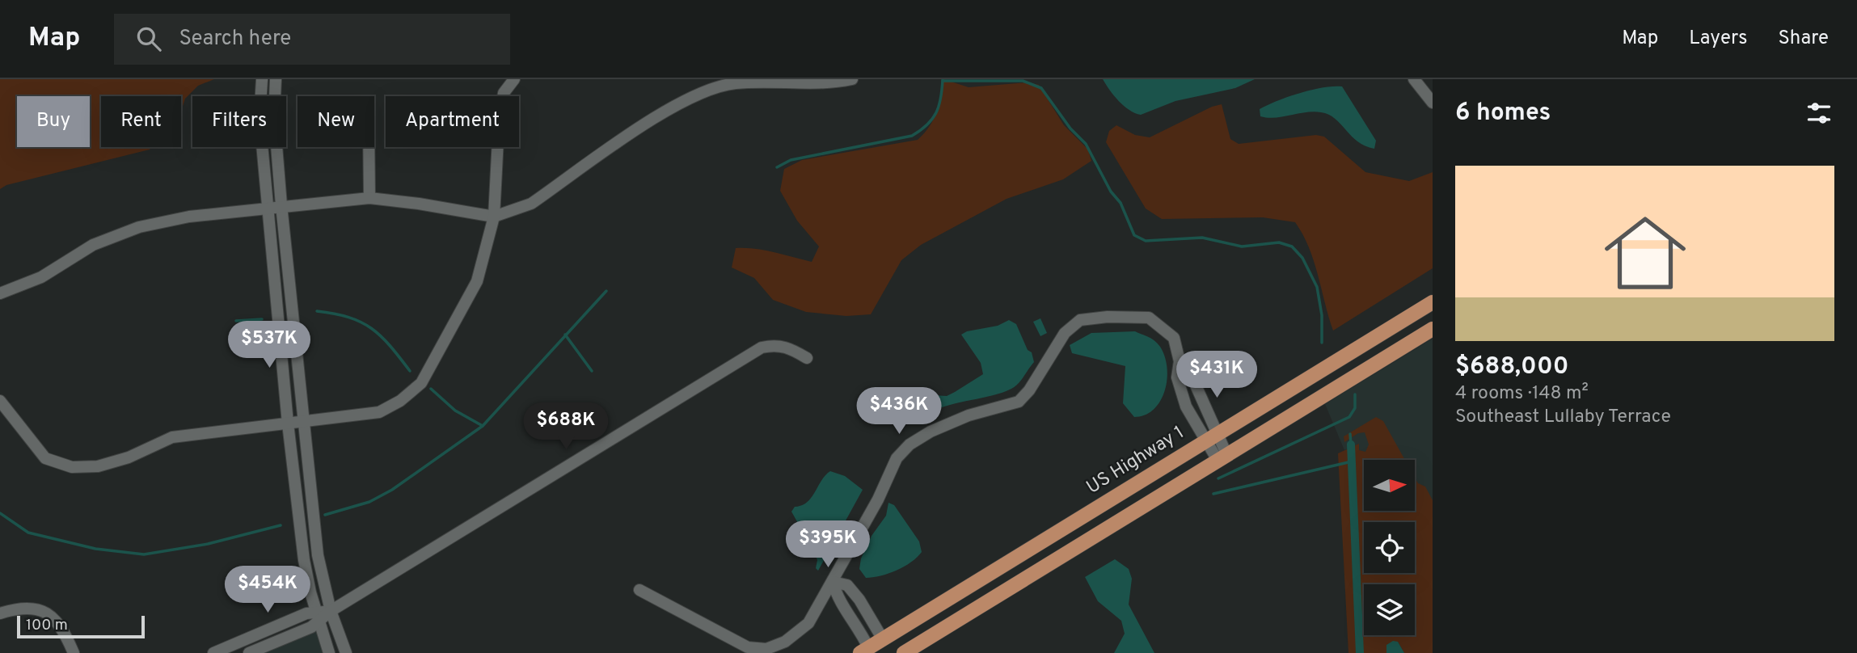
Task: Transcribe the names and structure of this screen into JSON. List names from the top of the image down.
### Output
{
  "streets": {
    "main road": ["US Highway 1"]
  },
  "scale_bar": "100 m",
  "north": "right",
  "page": {
    "header": "Map",
    "search": "Search here",
    "nav": ["Map", "Layers", "Share"],
    "heading": "6 homes",
    "chip": [
      "Buy",
      "Rent",
      "Filters",
      "New",
      "Apartment"
    ],
    "list": [
      {
        "name": "$688,000",
        "note": "4 rooms · 148 m² · Southeast Lullaby Terrace"
      }
    ],
    "price": [
      "$537K",
      "$431K",
      "$436K",
      "$688K",
      "$395K",
      "$454K"
    ],
    "scale": "100 m"
  }
}
